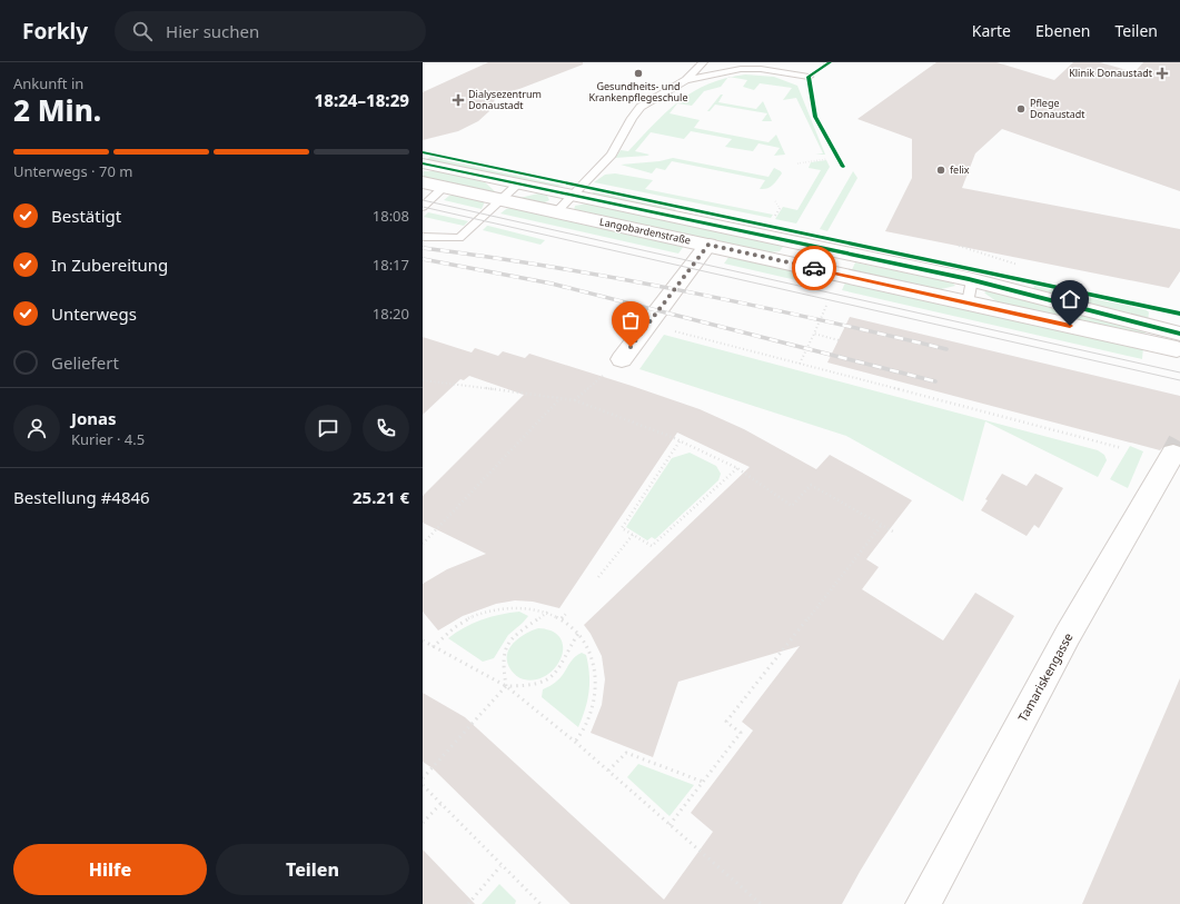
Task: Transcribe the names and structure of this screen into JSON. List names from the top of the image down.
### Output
{
  "streets": {
    "street": ["Langobardenstraße", "Tamariskengasse"]
  },
  "places": {
    "other": ["Gesundheits- und Krankenpflegeschule", "Pflege Donaustadt", "felix"],
    "health": ["Klinik Donaustadt", "Dialysezentrum Donaustadt"]
  },
  "page": {
    "header": "Forkly",
    "search": "Hier suchen",
    "nav": ["Karte", "Ebenen", "Teilen"],
    "heading": ["2 Min.", "Ankunft in", "18:24–18:29"],
    "panel": [
      "Jonas",
      "Kurier · 4.5",
      "Bestellung #4846",
      "25.21 €"
    ],
    "bar": "Unterwegs · 70 m",
    "list": [
      ["Bestätigt", "18:08"],
      ["In Zubereitung", "18:17"],
      ["Unterwegs", "18:20"],
      "Geliefert"
    ],
    "buttons": ["Hilfe", "Teilen"]
  }
}
